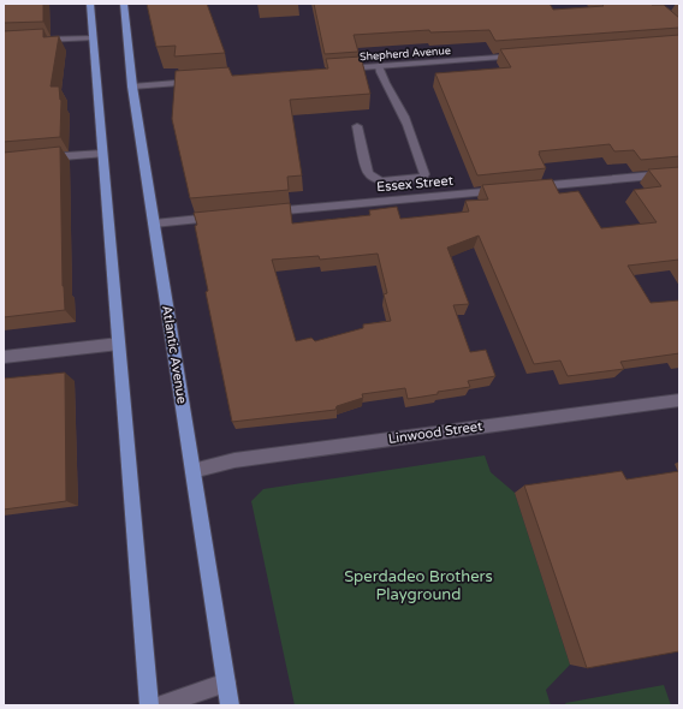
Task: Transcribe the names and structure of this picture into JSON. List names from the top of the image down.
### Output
{
  "streets": {
    "main road": ["Atlantic Avenue"],
    "street": ["Shepherd Avenue", "Essex Street", "Linwood Street"]
  },
  "crossings": [
    ["Atlantic Avenue", "Linwood Street"]
  ],
  "parks": ["Sperdadeo Brothers Playground"]
}
